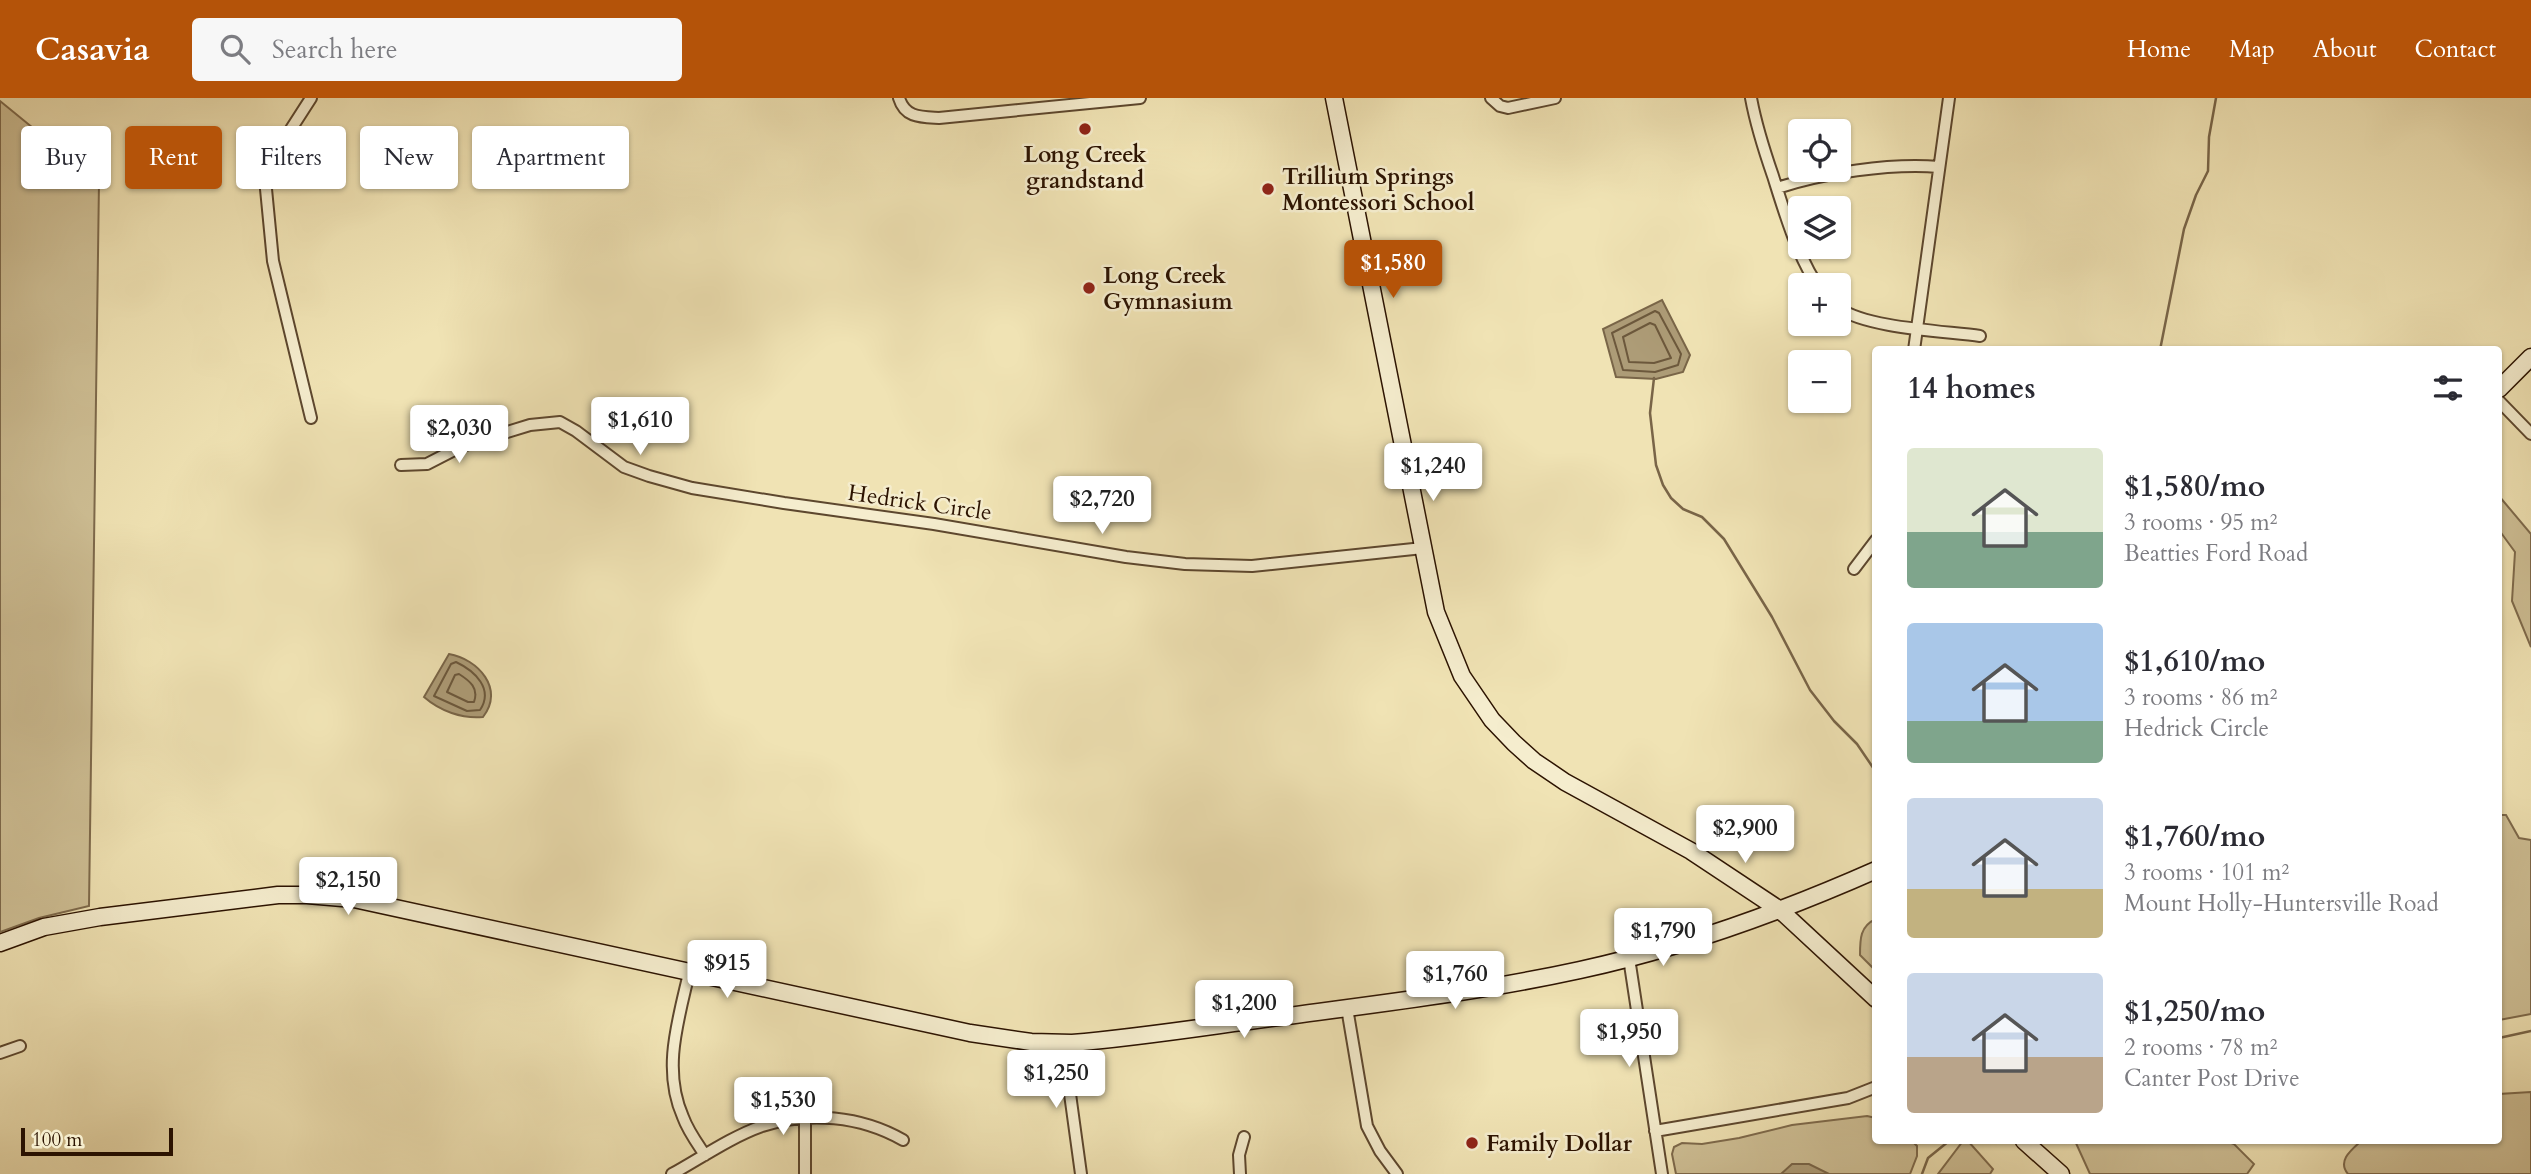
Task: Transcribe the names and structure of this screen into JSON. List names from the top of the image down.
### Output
{
  "streets": {
    "street": ["Hedrick Circle"]
  },
  "places": [
    "Long Creek grandstand",
    "Trillium Springs Montessori School",
    "Long Creek Gymnasium",
    "Family Dollar"
  ],
  "scale_bar": "100 m",
  "page": {
    "header": "Casavia",
    "search": "Search here",
    "nav": [
      "Home",
      "Map",
      "About",
      "Contact"
    ],
    "map_buttons": ["+", "−"],
    "chip": [
      "Buy",
      "Rent",
      "Filters",
      "New",
      "Apartment"
    ],
    "price": [
      "$1,580",
      "$1,610",
      "$2,030",
      "$1,240",
      "$2,720",
      "$2,900",
      "$2,150",
      "$1,790",
      "$915",
      "$1,760",
      "$1,200",
      "$1,950",
      "$1,250",
      "$1,530"
    ],
    "heading": "14 homes",
    "list": [
      {
        "name": "$1,580/mo",
        "note": "3 rooms · 95 m² · Beatties Ford Road"
      },
      {
        "name": "$1,610/mo",
        "note": "3 rooms · 86 m² · Hedrick Circle"
      },
      {
        "name": "$1,760/mo",
        "note": "3 rooms · 101 m² · Mount Holly-Huntersville Road"
      },
      {
        "name": "$1,250/mo",
        "note": "2 rooms · 78 m² · Canter Post Drive"
      }
    ],
    "scale": "100 m"
  }
}
